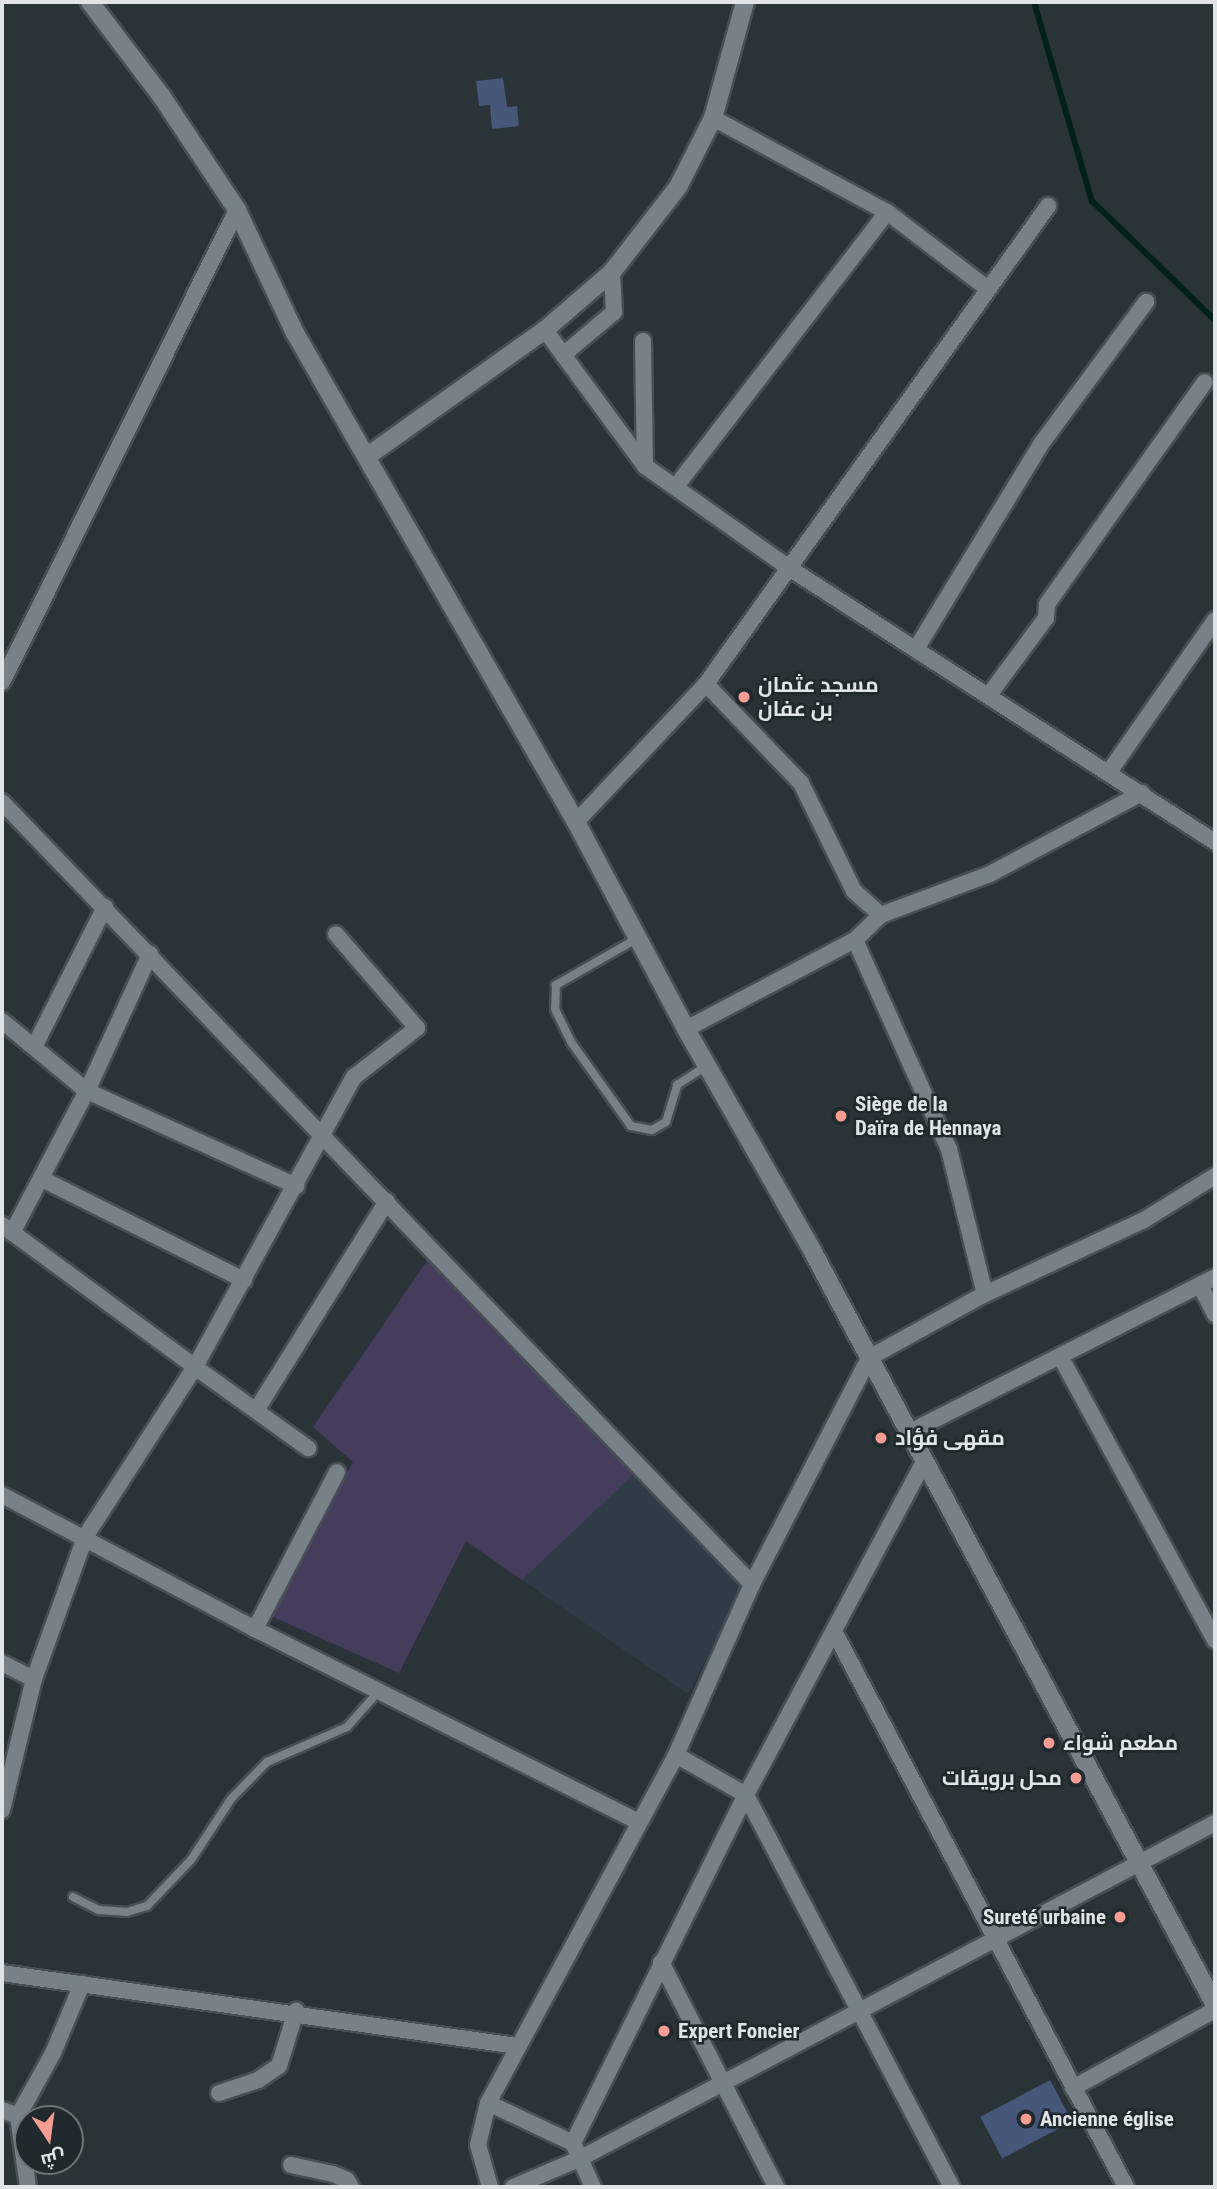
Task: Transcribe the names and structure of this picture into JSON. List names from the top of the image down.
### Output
{
  "places": [
    "مسجد عثمان بن عفان",
    "Siège de la Daïra de Hennaya",
    "مقهى فؤاد",
    "مطعم شواء",
    "محل برويقات",
    "Sureté urbaine",
    "Expert Foncier",
    "Ancienne église"
  ],
  "north": "bottom"
}
